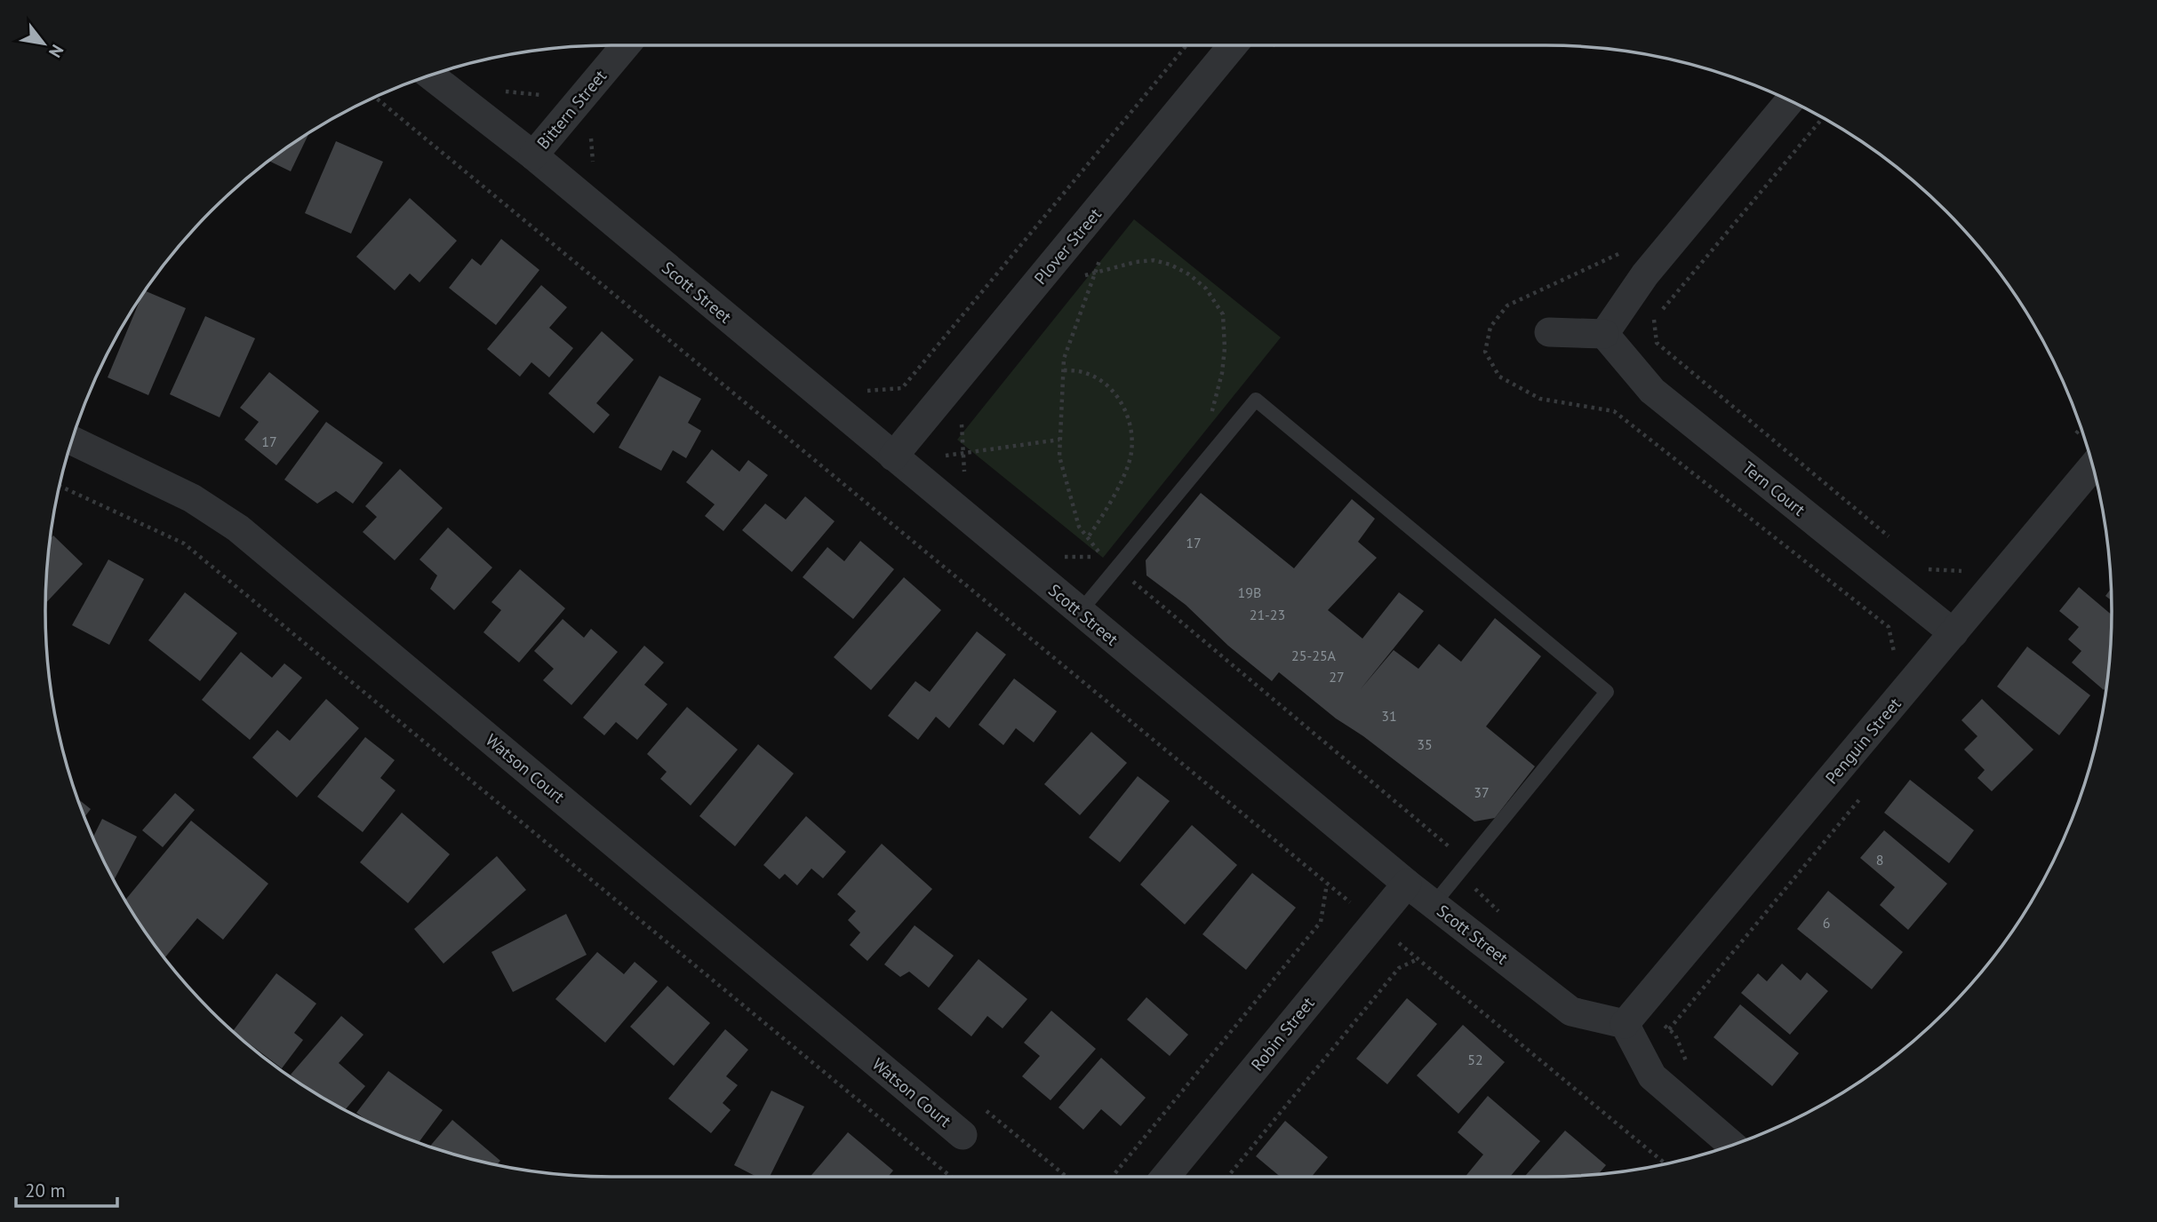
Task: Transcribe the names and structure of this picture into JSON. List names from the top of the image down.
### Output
{
  "streets": {
    "street": [
      "Bittern Street",
      "Plover Street",
      "Scott Street",
      "Tern Court",
      "Penguin Street",
      "Watson Court",
      "Robin Street"
    ]
  },
  "crossings": [
    ["Bittern Street", "Scott Street"],
    ["Plover Street", "Scott Street"],
    ["Scott Street", "Penguin Street"],
    ["Scott Street", "Robin Street"],
    ["Tern Court", "Penguin Street"]
  ],
  "house_numbers": [
    "17",
    "17",
    "19B",
    "21-23",
    "25-25A",
    "27",
    "31",
    "35",
    "37",
    "8",
    "6",
    "52"
  ],
  "scale_bar": "20 m",
  "north": "bottom right"
}
